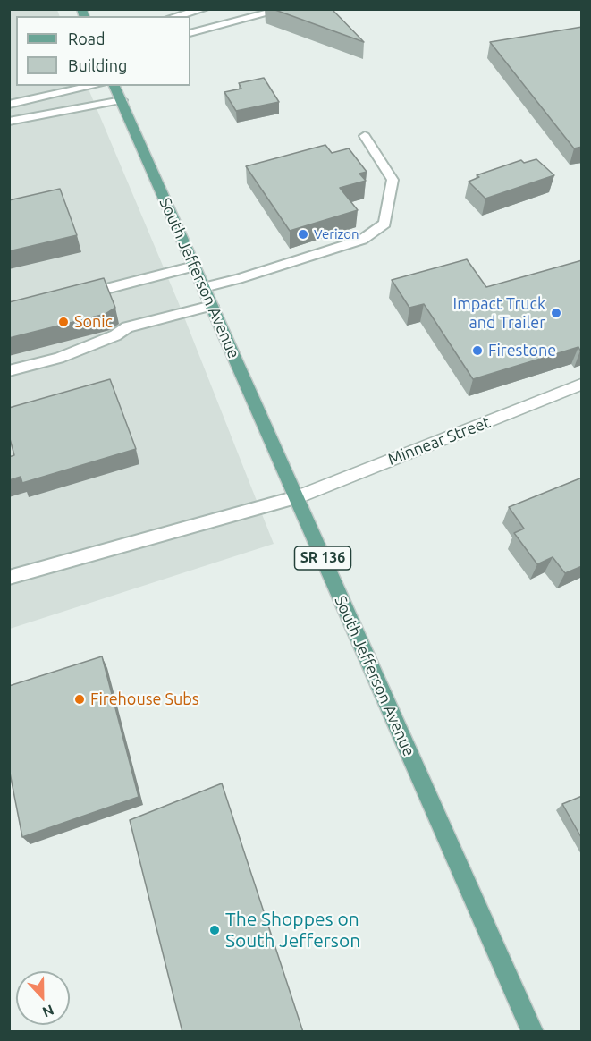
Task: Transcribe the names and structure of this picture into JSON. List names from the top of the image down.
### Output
{
  "streets": {
    "main road": ["South Jefferson Avenue", "SR 136"],
    "street": ["Minnear Street"]
  },
  "crossings": [
    ["South Jefferson Avenue", "Minnear Street"]
  ],
  "places": [
    "Verizon",
    "Impact Truck and Trailer",
    "Sonic",
    "Firestone",
    "Firehouse Subs",
    "The Shoppes on South Jefferson"
  ],
  "legend": ["Road", "Building"],
  "north": "bottom"
}
